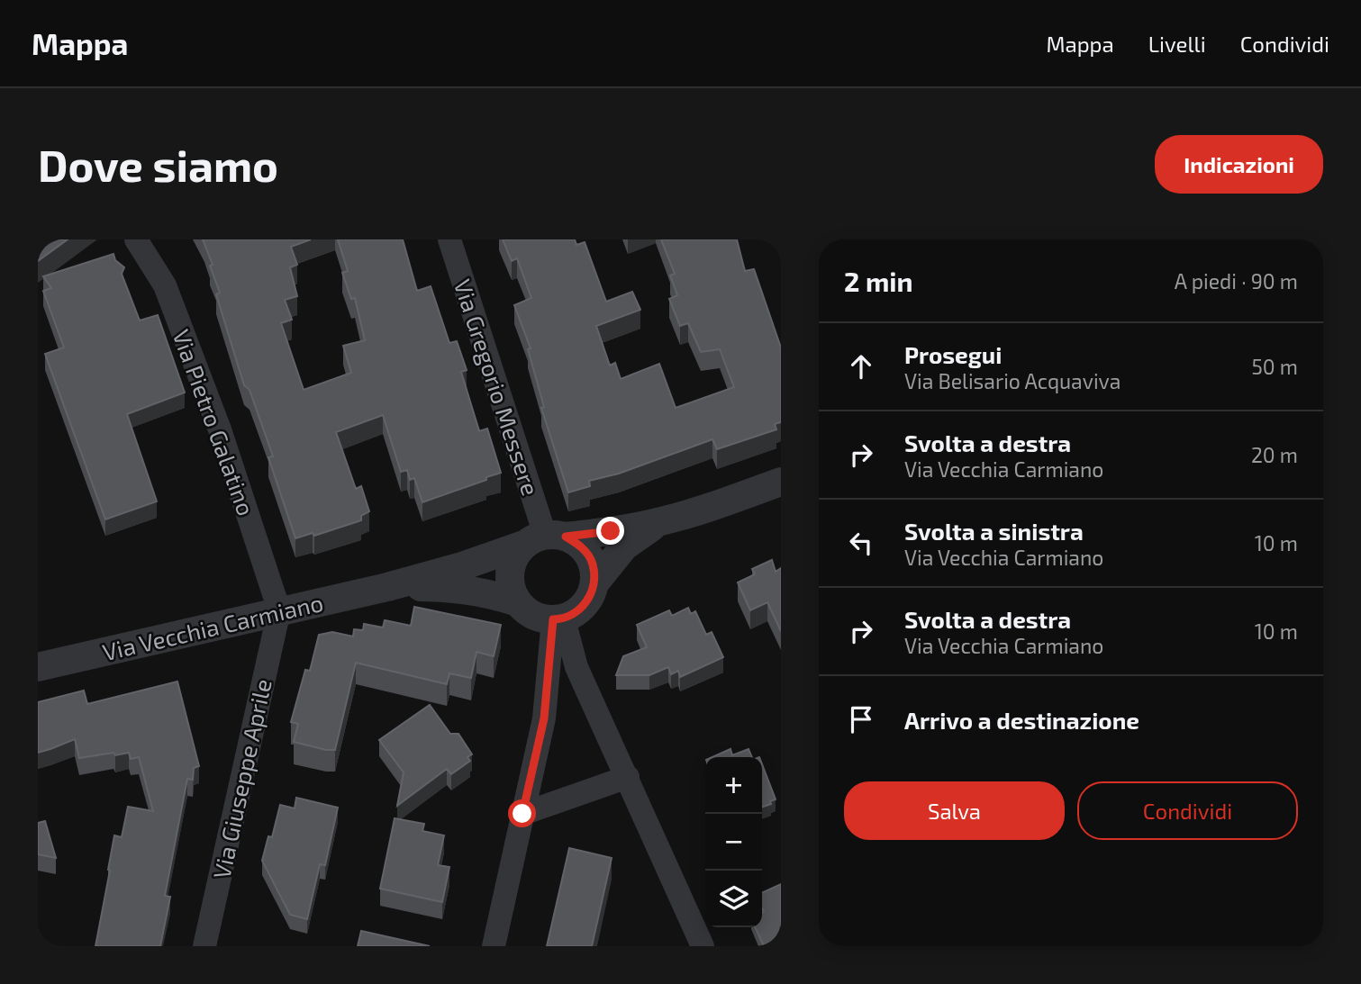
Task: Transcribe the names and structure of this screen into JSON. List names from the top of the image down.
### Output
{
  "streets": {
    "street": [
      "Via Gregorio Messere",
      "Via Pietro Galatino",
      "Via Vecchia Carmiano",
      "Via Giuseppe Aprile"
    ]
  },
  "crossings": [
    ["Via Gregorio Messere", "Via Vecchia Carmiano"],
    ["Via Pietro Galatino", "Via Vecchia Carmiano"],
    ["Via Pietro Galatino", "Via Giuseppe Aprile"],
    ["Via Vecchia Carmiano", "Via Giuseppe Aprile"]
  ],
  "page": {
    "header": "Mappa",
    "nav": ["Mappa", "Livelli", "Condividi"],
    "buttons": [
      "Indicazioni",
      ["Salva", "Condividi"]
    ],
    "title": "Dove siamo",
    "heading": ["2 min", "A piedi · 90 m"],
    "list": [
      ["Prosegui", "Via Belisario Acquaviva", "50 m"],
      ["Svolta a destra", "Via Vecchia Carmiano", "20 m"],
      ["Svolta a sinistra", "Via Vecchia Carmiano", "10 m"],
      ["Svolta a destra", "Via Vecchia Carmiano", "10 m"],
      "Arrivo a destinazione"
    ],
    "map_buttons": ["+", "−"]
  }
}
